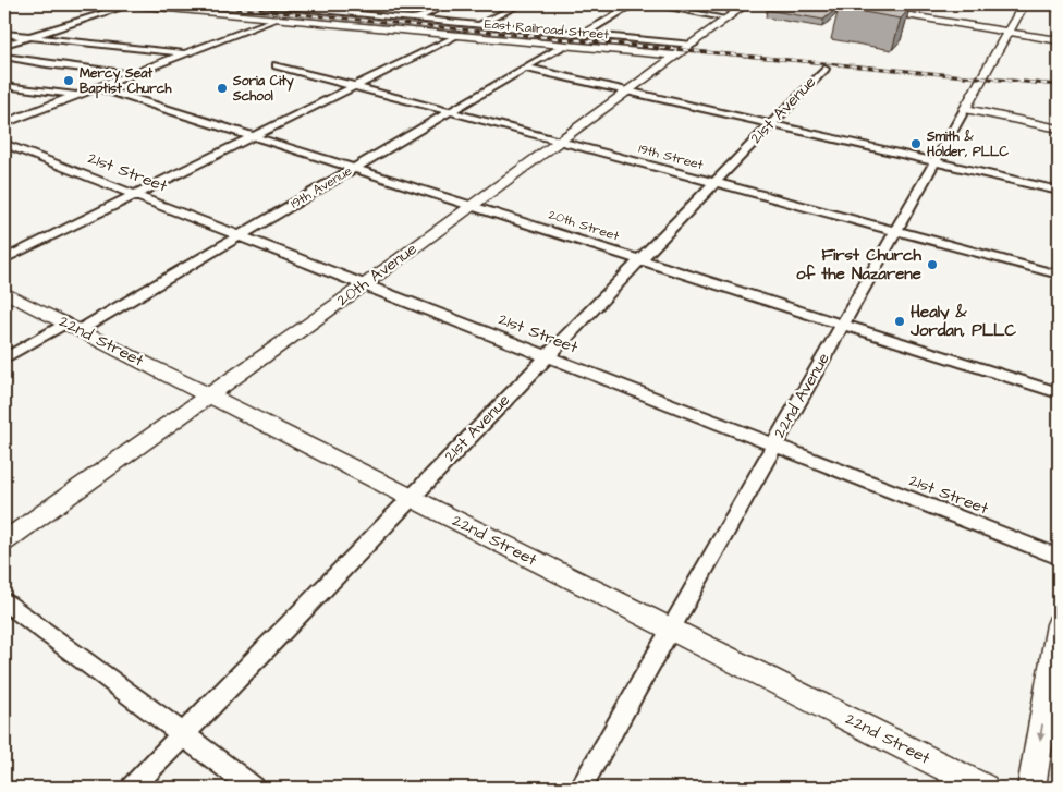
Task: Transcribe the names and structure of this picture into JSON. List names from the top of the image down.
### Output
{
  "streets": {
    "street": [
      "East Railroad Street",
      "21st Avenue",
      "19th Street",
      "21st Street",
      "19th Avenue",
      "20th Street",
      "20th Avenue",
      "22nd Street",
      "22nd Avenue"
    ]
  },
  "crossings": [
    ["East Railroad Street", "19th Avenue"],
    ["East Railroad Street", "20th Avenue"],
    ["21st Avenue", "19th Street"],
    ["21st Avenue", "21st Street"],
    ["21st Avenue", "20th Street"],
    ["21st Avenue", "22nd Street"],
    ["19th Street", "19th Avenue"],
    ["19th Street", "20th Avenue"],
    ["19th Street", "22nd Avenue"],
    ["21st Street", "19th Avenue"],
    ["21st Street", "20th Avenue"],
    ["21st Street", "22nd Avenue"],
    ["19th Avenue", "20th Street"],
    ["19th Avenue", "22nd Street"],
    ["20th Street", "20th Avenue"],
    ["20th Street", "22nd Avenue"],
    ["20th Avenue", "22nd Street"],
    ["22nd Street", "22nd Avenue"]
  ],
  "places": [
    "Mercy Seat Baptist Church",
    "Soria City School",
    "Smith & Holder, PLLC",
    "First Church of the Nazarene",
    "Healy & Jordan, PLLC"
  ]
}
